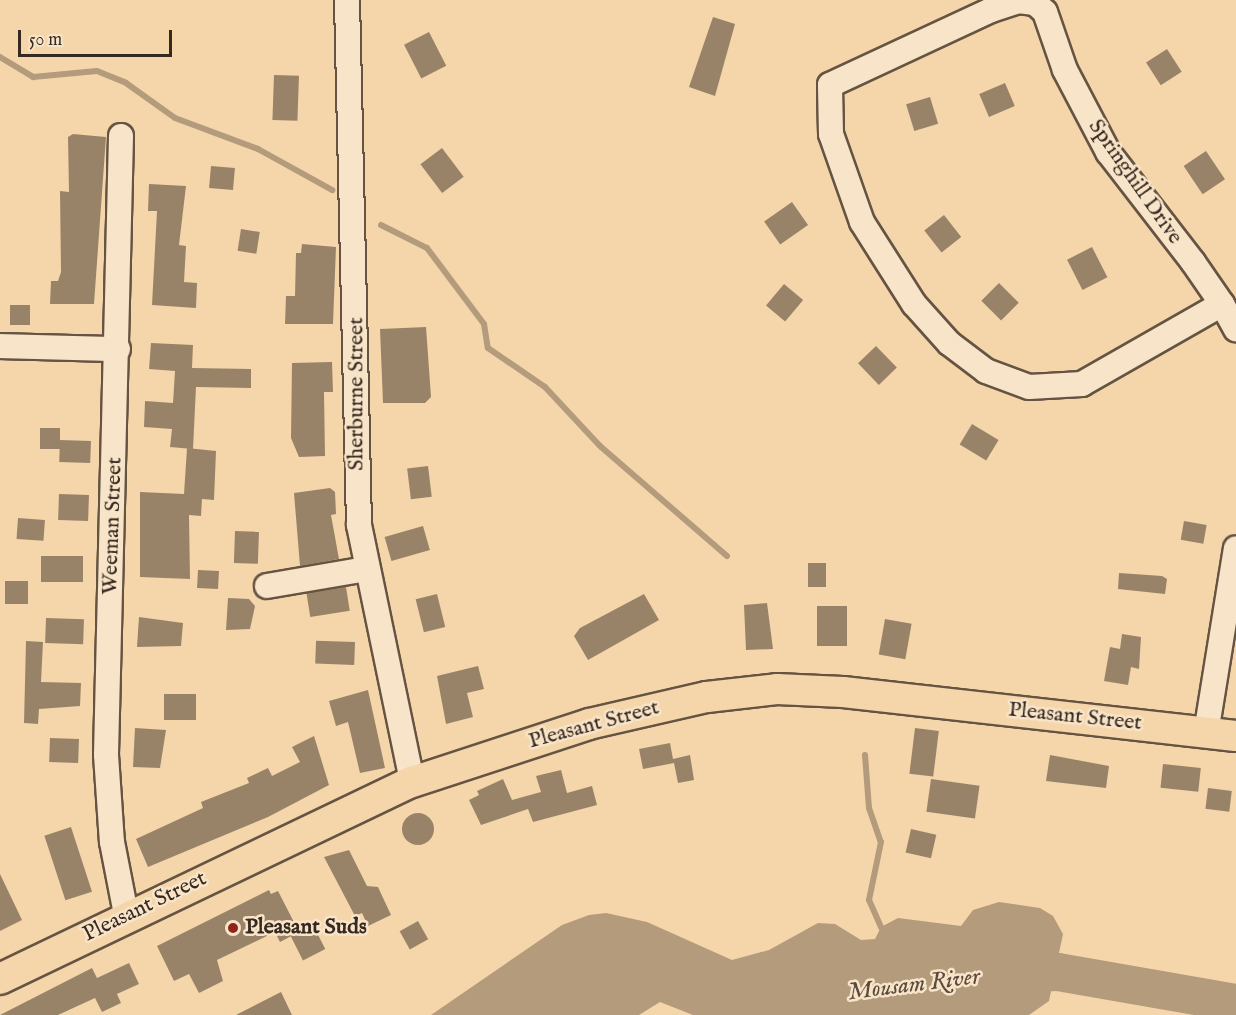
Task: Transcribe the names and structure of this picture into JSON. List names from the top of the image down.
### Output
{
  "streets": {
    "main road": ["Pleasant Street"],
    "street": ["Springhill Drive", "Sherburne Street", "Weeman Street"]
  },
  "crossings": [
    ["Sherburne Street", "Pleasant Street"],
    ["Weeman Street", "Pleasant Street"]
  ],
  "water": ["Mousam River"],
  "places": ["Pleasant Suds"],
  "scale_bar": "50 m"
}
